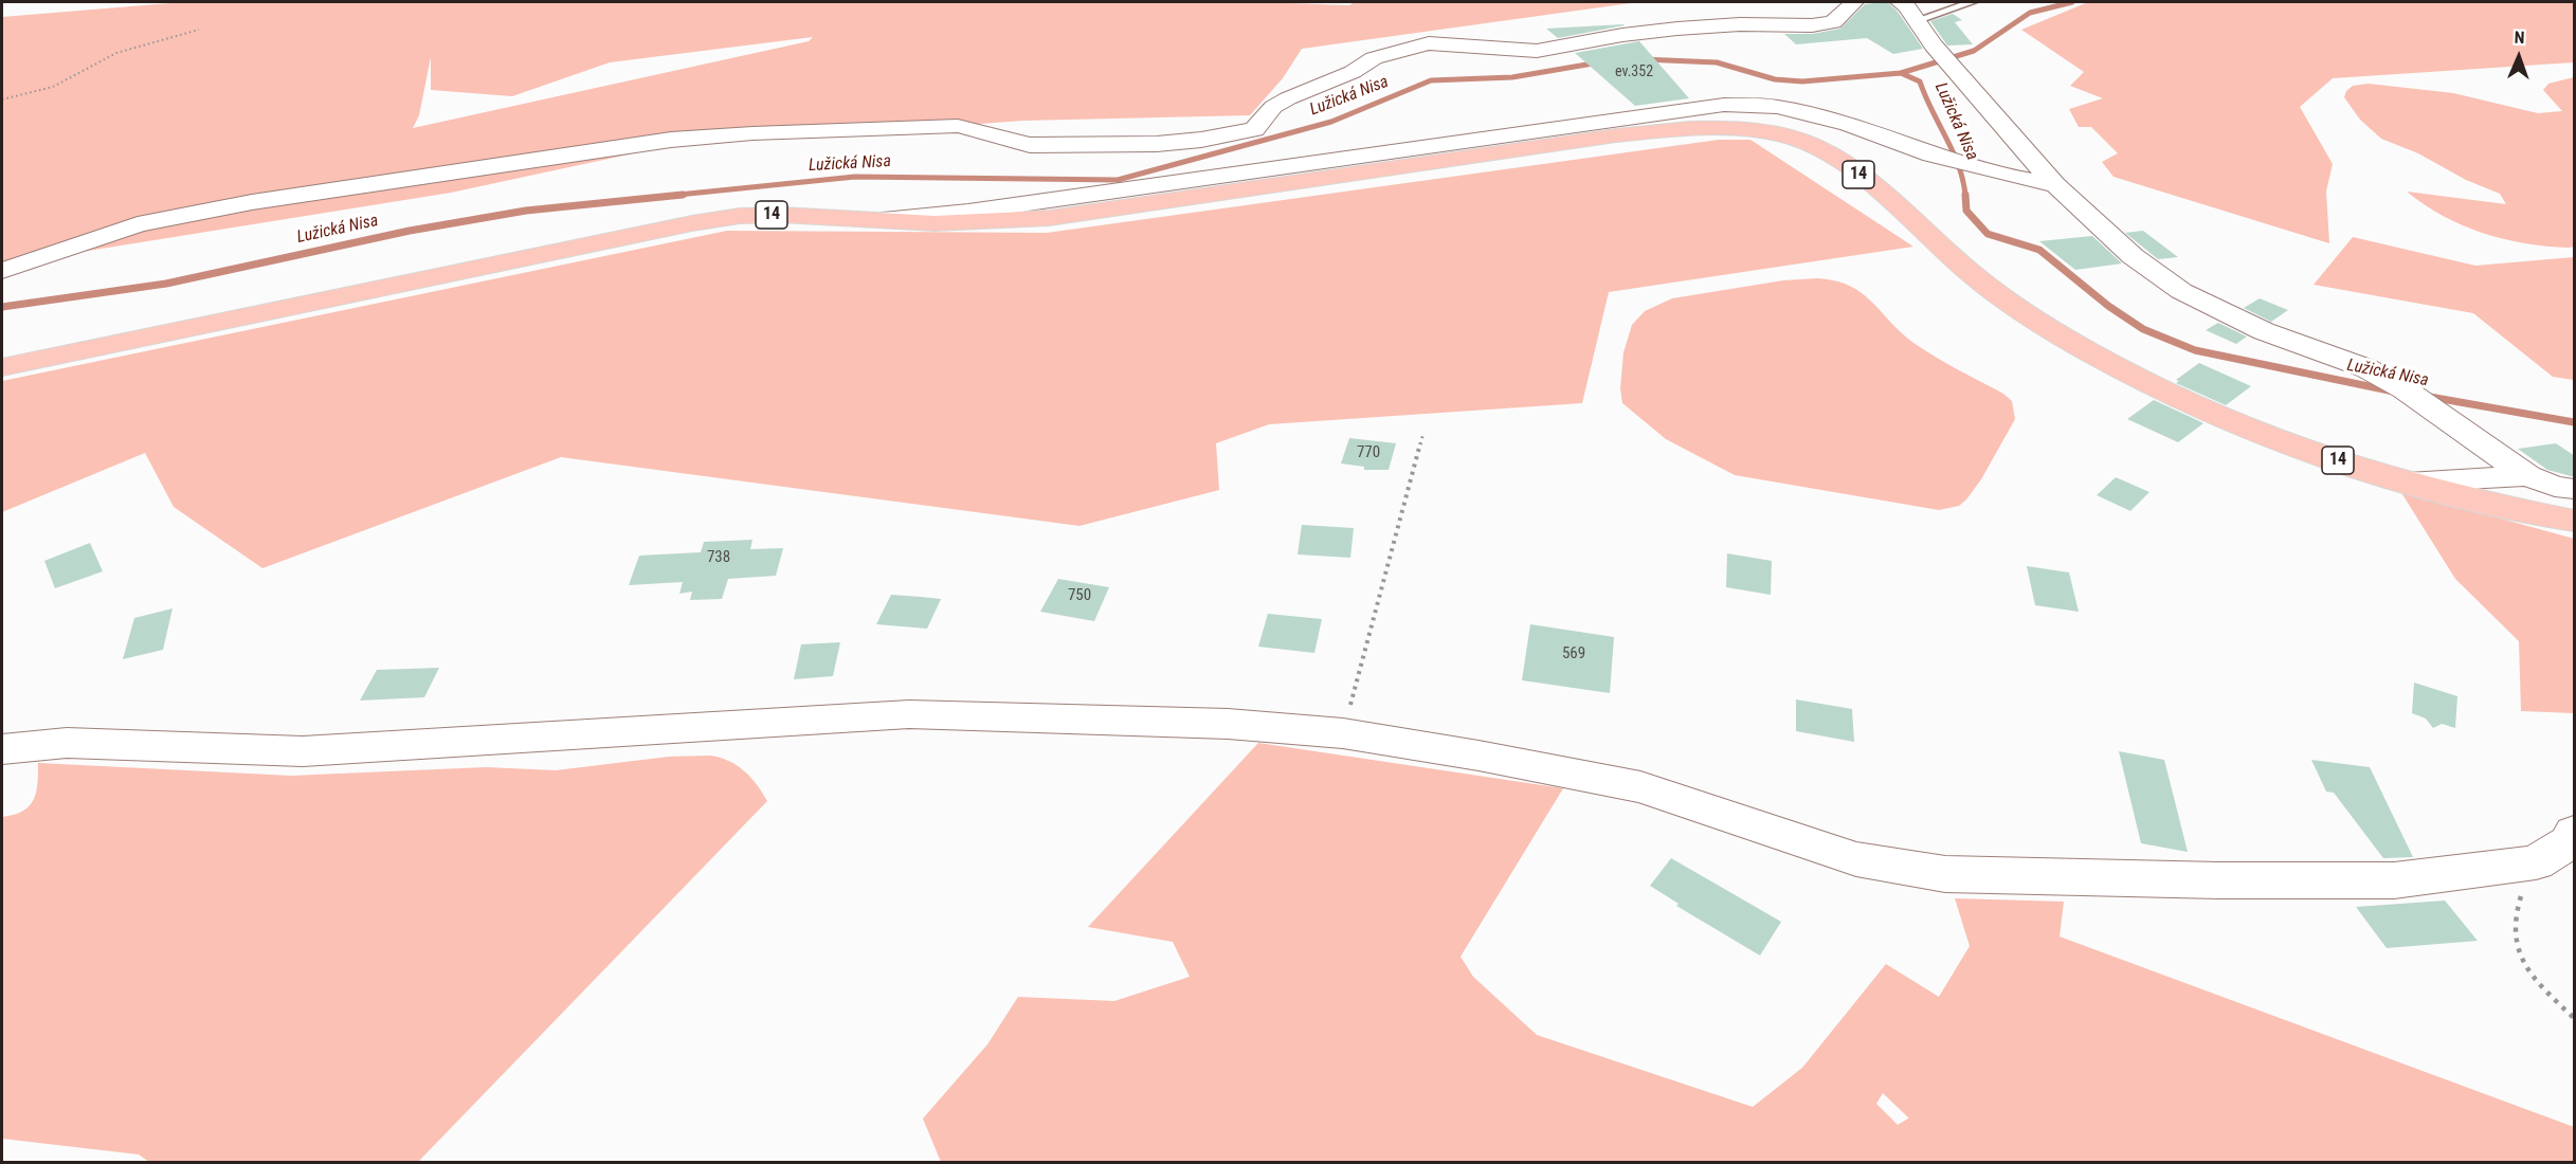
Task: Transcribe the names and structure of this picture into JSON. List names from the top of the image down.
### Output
{
  "streets": {
    "main road": ["14"]
  },
  "water": ["Lužická Nisa"],
  "house_numbers": [
    "ev.352",
    "770",
    "738",
    "750",
    "569"
  ],
  "north": "top"
}
